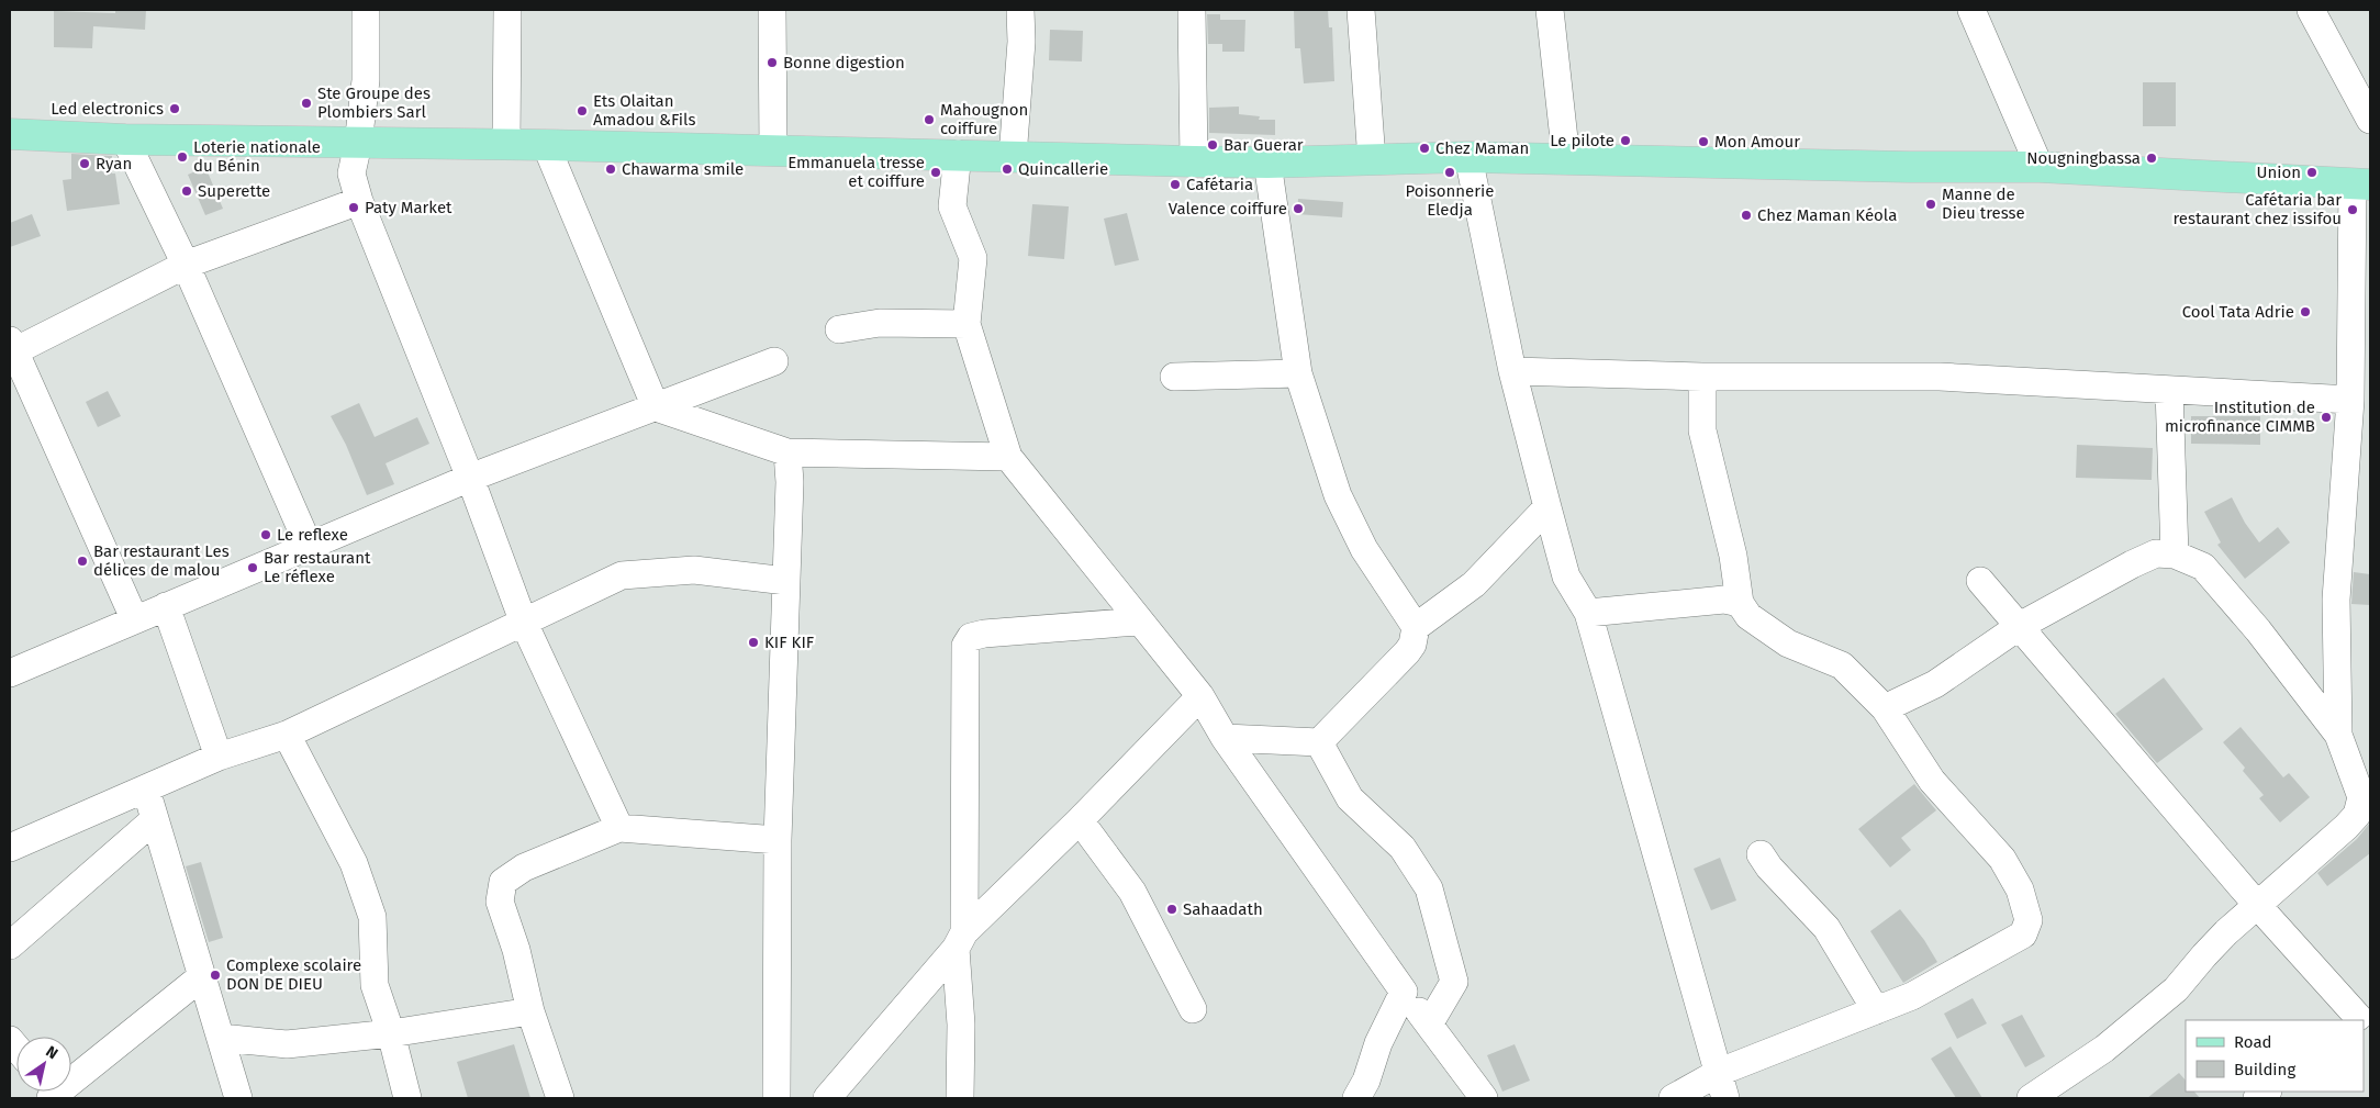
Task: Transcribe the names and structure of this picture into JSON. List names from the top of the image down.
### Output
{
  "places": [
    "Bonne digestion",
    "Ste Groupe des Plombiers Sarl",
    "Led electronics",
    "Ets Olaitan Amadou &Fils",
    "Mahougnon coiffure",
    "Le pilote",
    "Mon Amour",
    "Bar Guerar",
    "Chez Maman",
    "Loterie nationale du Bénin",
    "Nougningbassa",
    "Ryan",
    "Chawarma smile",
    "Quincallerie",
    "Emmanuela tresse et coiffure",
    "Poisonnerie Eledja",
    "Union",
    "Cafétaria",
    "Superette",
    "Manne de Dieu tresse",
    "Paty Market",
    "Valence coiffure",
    "Cafétaria bar restaurant chez issifou",
    "Chez Maman Kéola",
    "Cool Tata Adrie",
    "Institution de microfinance CIMMB",
    "Le reflexe",
    "Bar restaurant Les délices de malou",
    "Bar restaurant Le réflexe",
    "KIF KIF",
    "Sahaadath",
    "Complexe scolaire DON DE DIEU"
  ],
  "legend": ["Road", "Building"],
  "north": "top right"
}
